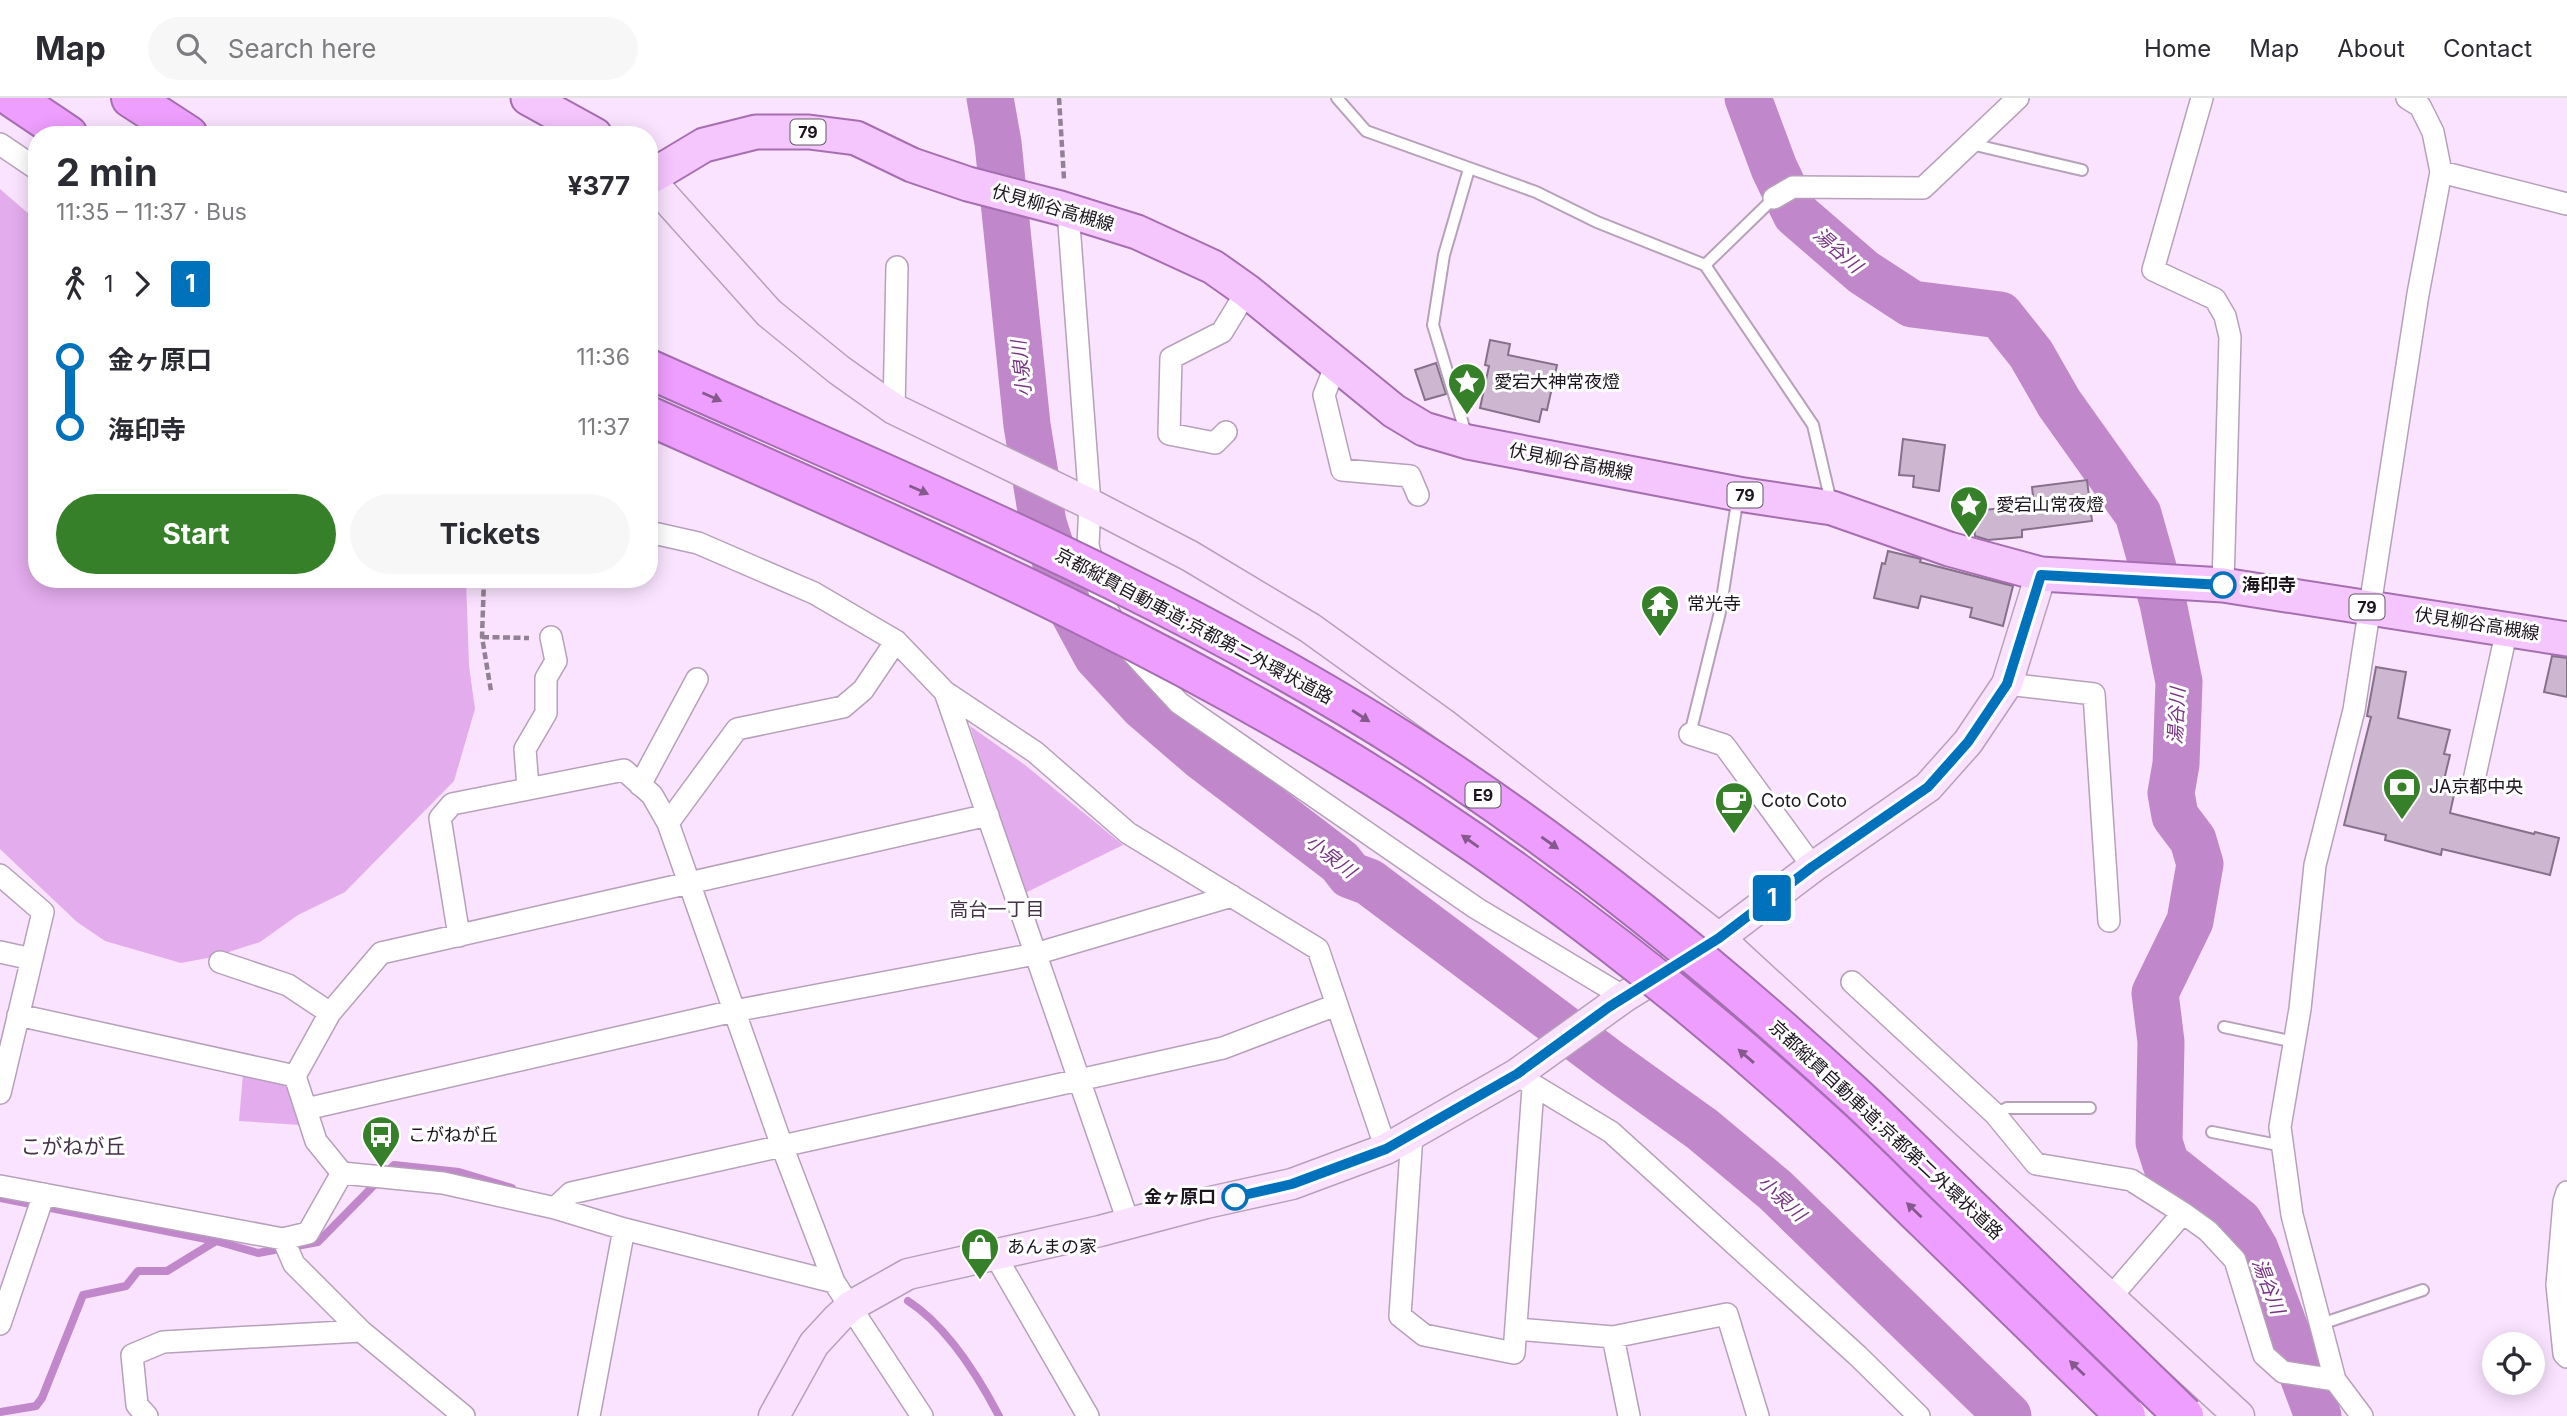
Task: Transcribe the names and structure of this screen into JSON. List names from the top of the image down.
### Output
{
  "streets": {
    "highway": ["京都縦貫自動車道;京都第二外環状道路", "E9"],
    "main road": ["79", "伏見柳谷高槻線"]
  },
  "districts": ["高台一丁目", "こがねが丘"],
  "water": ["湯谷川", "小泉川"],
  "places": {
    "place": ["愛宕大神常夜燈", "愛宕山常夜燈"],
    "other": ["海印寺", "金ヶ原口"],
    "temple": ["常光寺"],
    "bank": ["JA京都中央"],
    "cafe": ["Coto Coto"],
    "bus stop": ["こがねが丘"],
    "shop": ["あんまの家"]
  },
  "lines": ["bus line 1"],
  "page": {
    "header": "Map",
    "search": "Search here",
    "nav": [
      "Home",
      "Map",
      "About",
      "Contact"
    ],
    "on_map": "1",
    "heading": ["2 min", "11:35 – 11:37 · Bus", "¥377"],
    "legs": ["1", "1"],
    "list": [
      {
        "name": "金ヶ原口",
        "value": "11:36"
      },
      {
        "name": "海印寺",
        "value": "11:37"
      }
    ],
    "buttons": ["Start", "Tickets"]
  }
}
